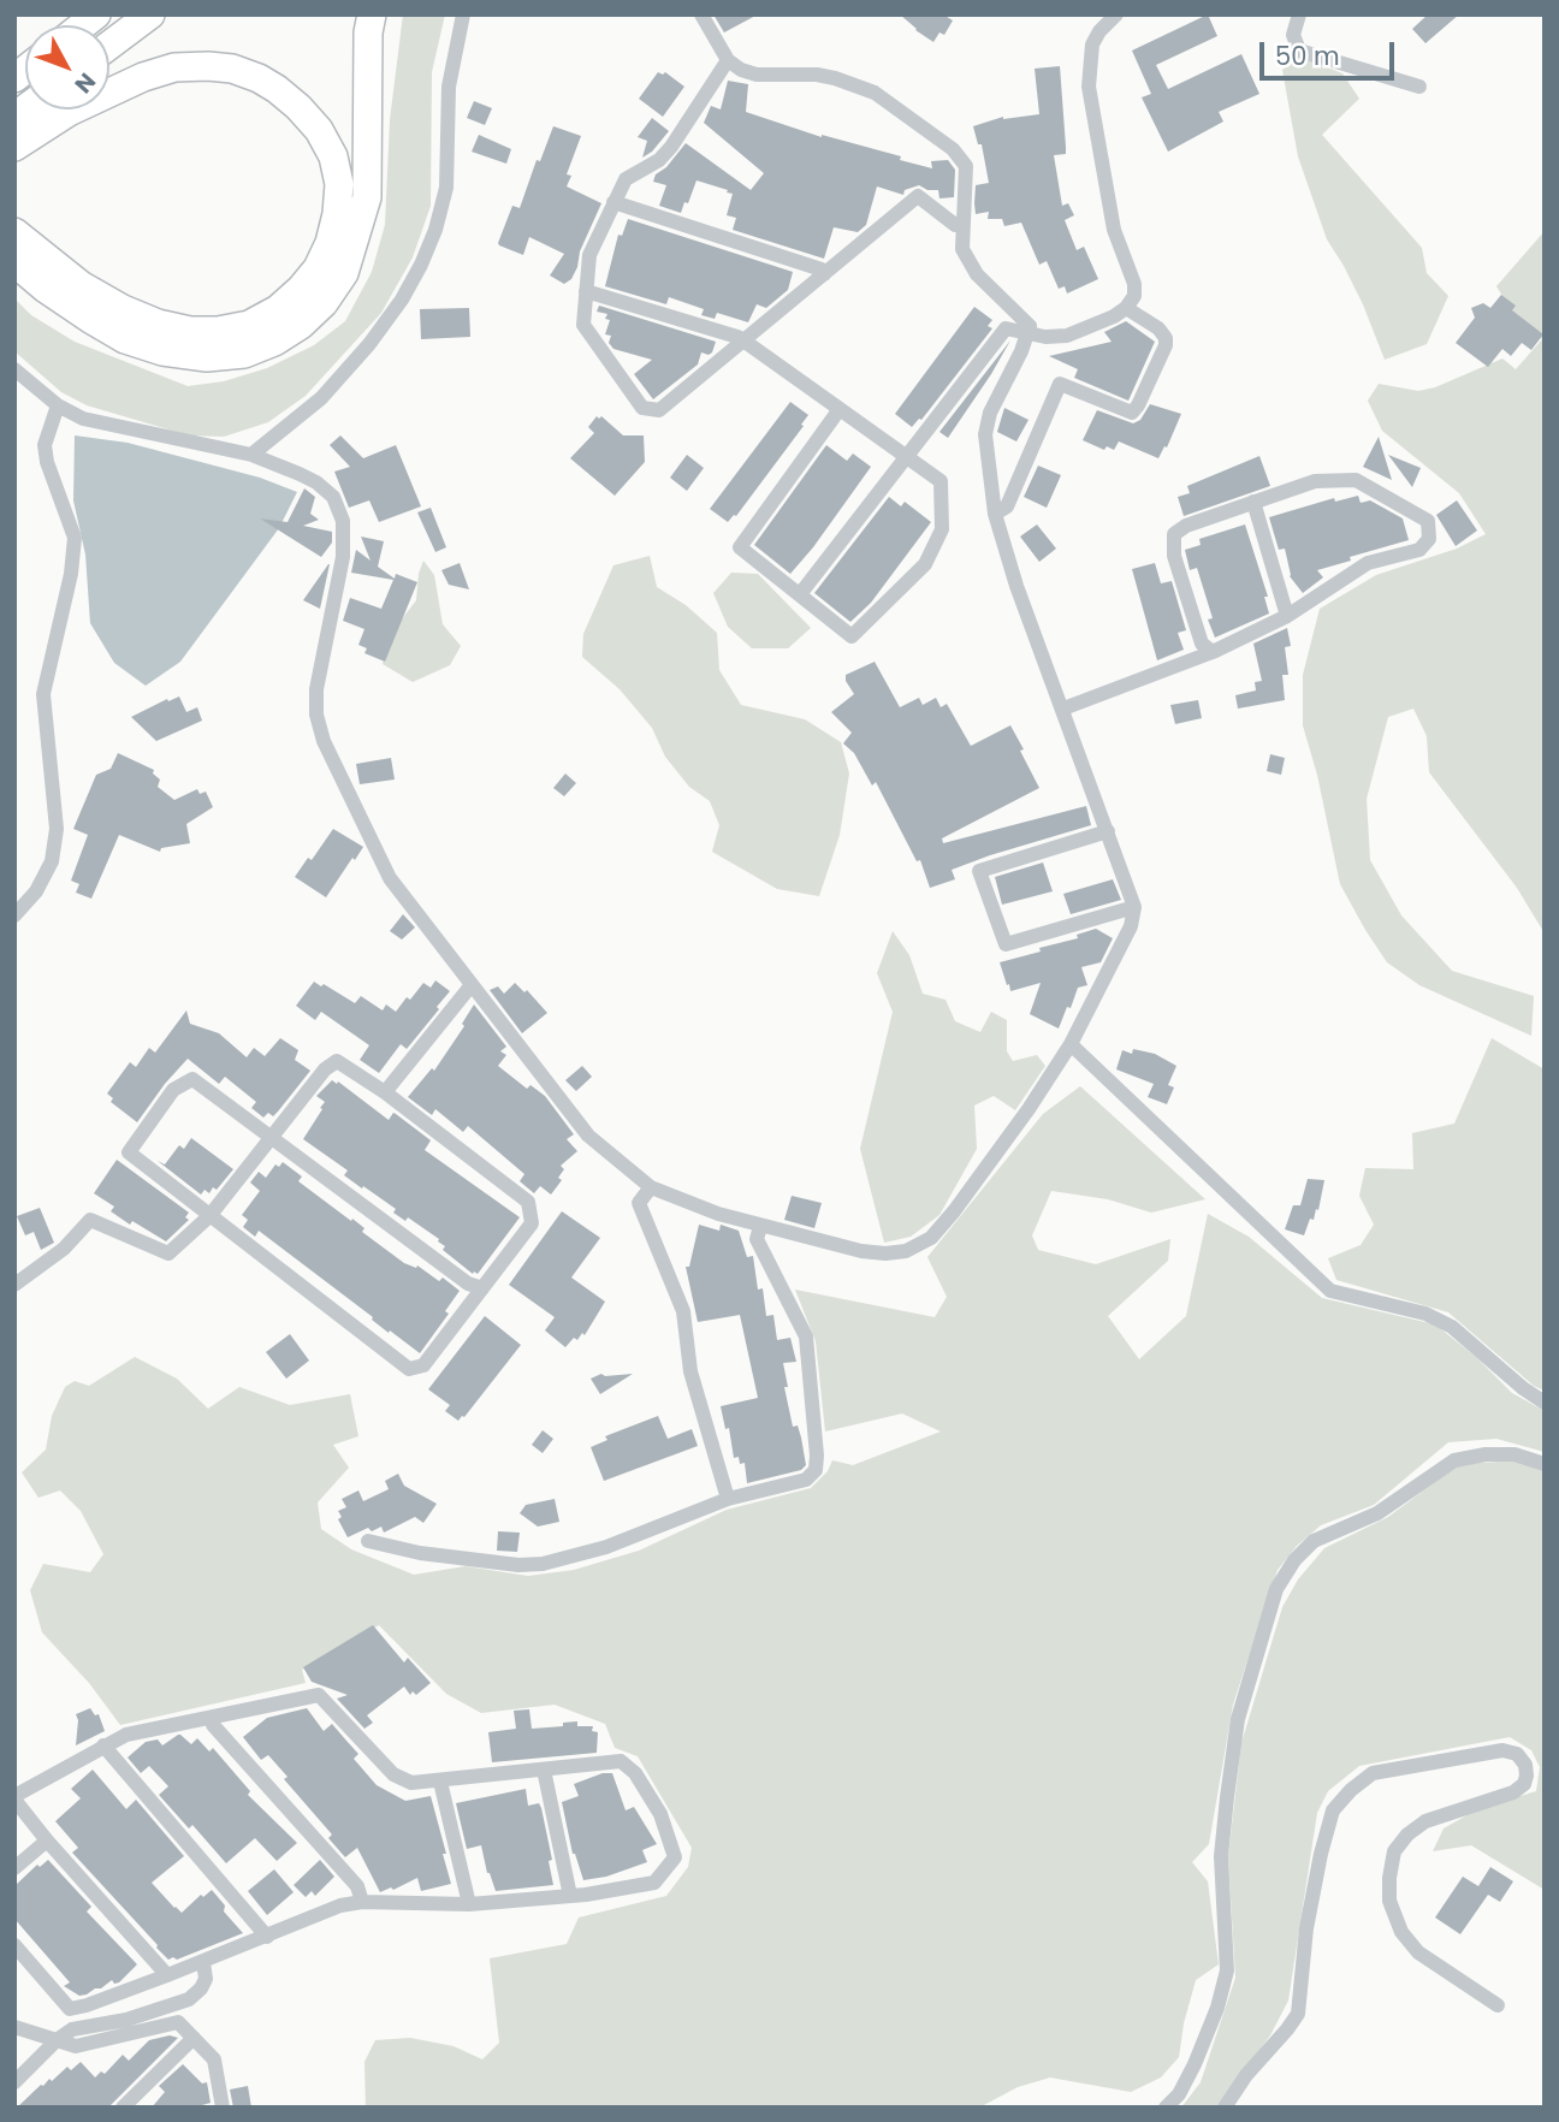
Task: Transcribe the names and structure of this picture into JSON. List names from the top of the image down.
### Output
{
  "scale_bar": "50 m",
  "north": "bottom right"
}
